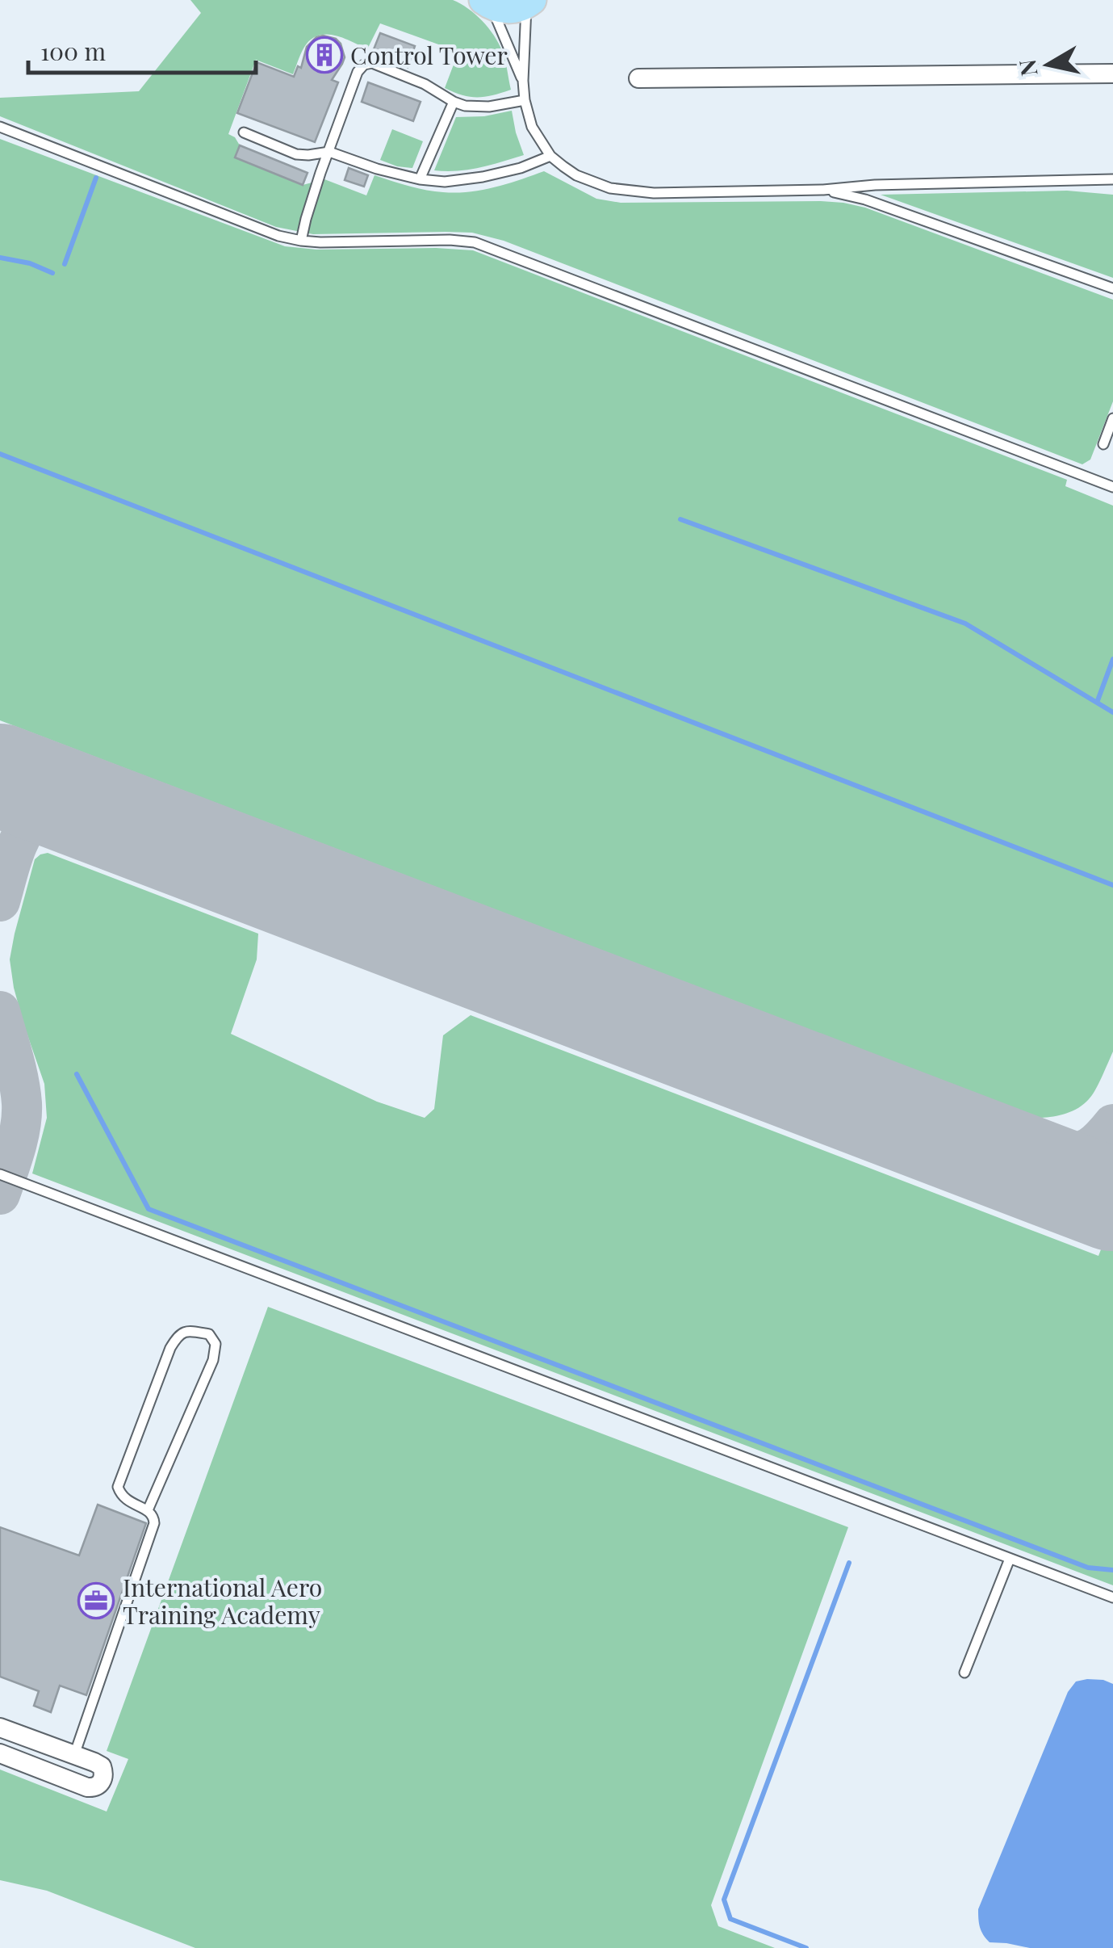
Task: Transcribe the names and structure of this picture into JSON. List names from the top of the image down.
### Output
{
  "places": {
    "building": ["Control Tower"],
    "office": ["International Aero Training Academy"]
  },
  "scale_bar": "100 m",
  "north": "left"
}
